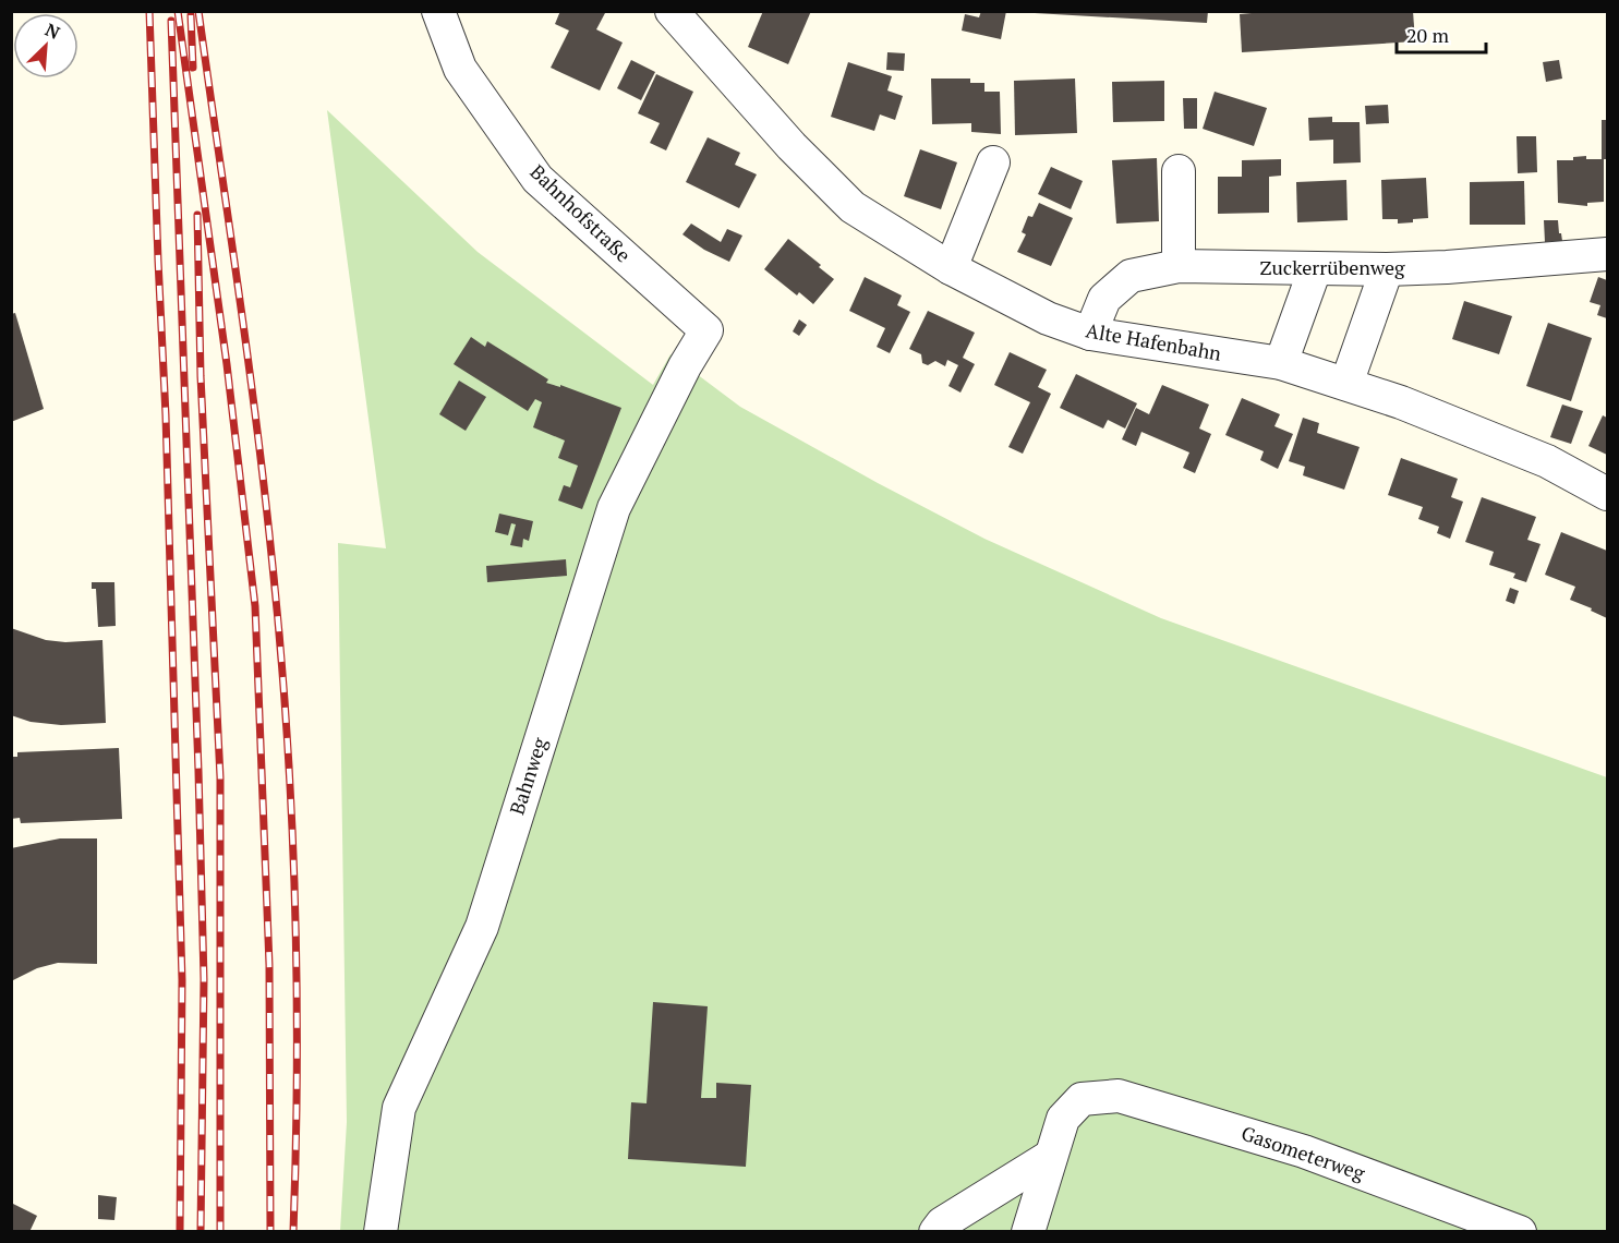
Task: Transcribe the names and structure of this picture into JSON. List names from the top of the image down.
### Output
{
  "streets": {
    "street": [
      "Bahnhofstraße",
      "Zuckerrübenweg",
      "Alte Hafenbahn",
      "Bahnweg",
      "Gasometerweg"
    ]
  },
  "crossings": [
    ["Bahnhofstraße", "Bahnweg"],
    ["Zuckerrübenweg", "Alte Hafenbahn"]
  ],
  "scale_bar": "20 m",
  "north": "top right"
}
